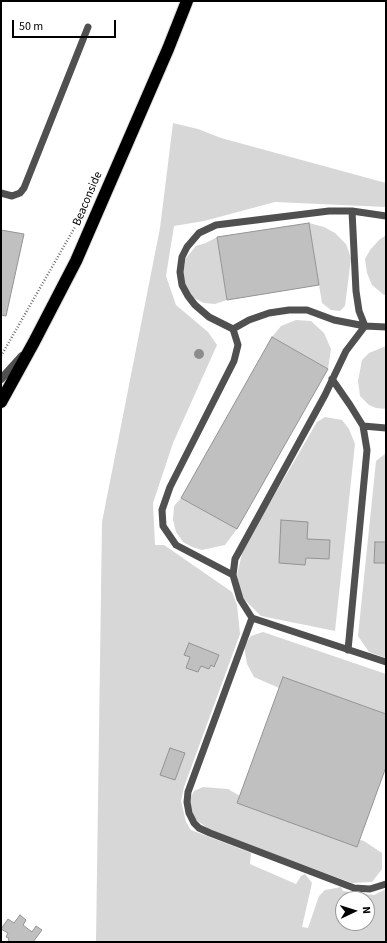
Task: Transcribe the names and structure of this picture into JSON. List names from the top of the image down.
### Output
{
  "streets": {
    "highway": ["Beaconside"]
  },
  "scale_bar": "50 m",
  "north": "right"
}
